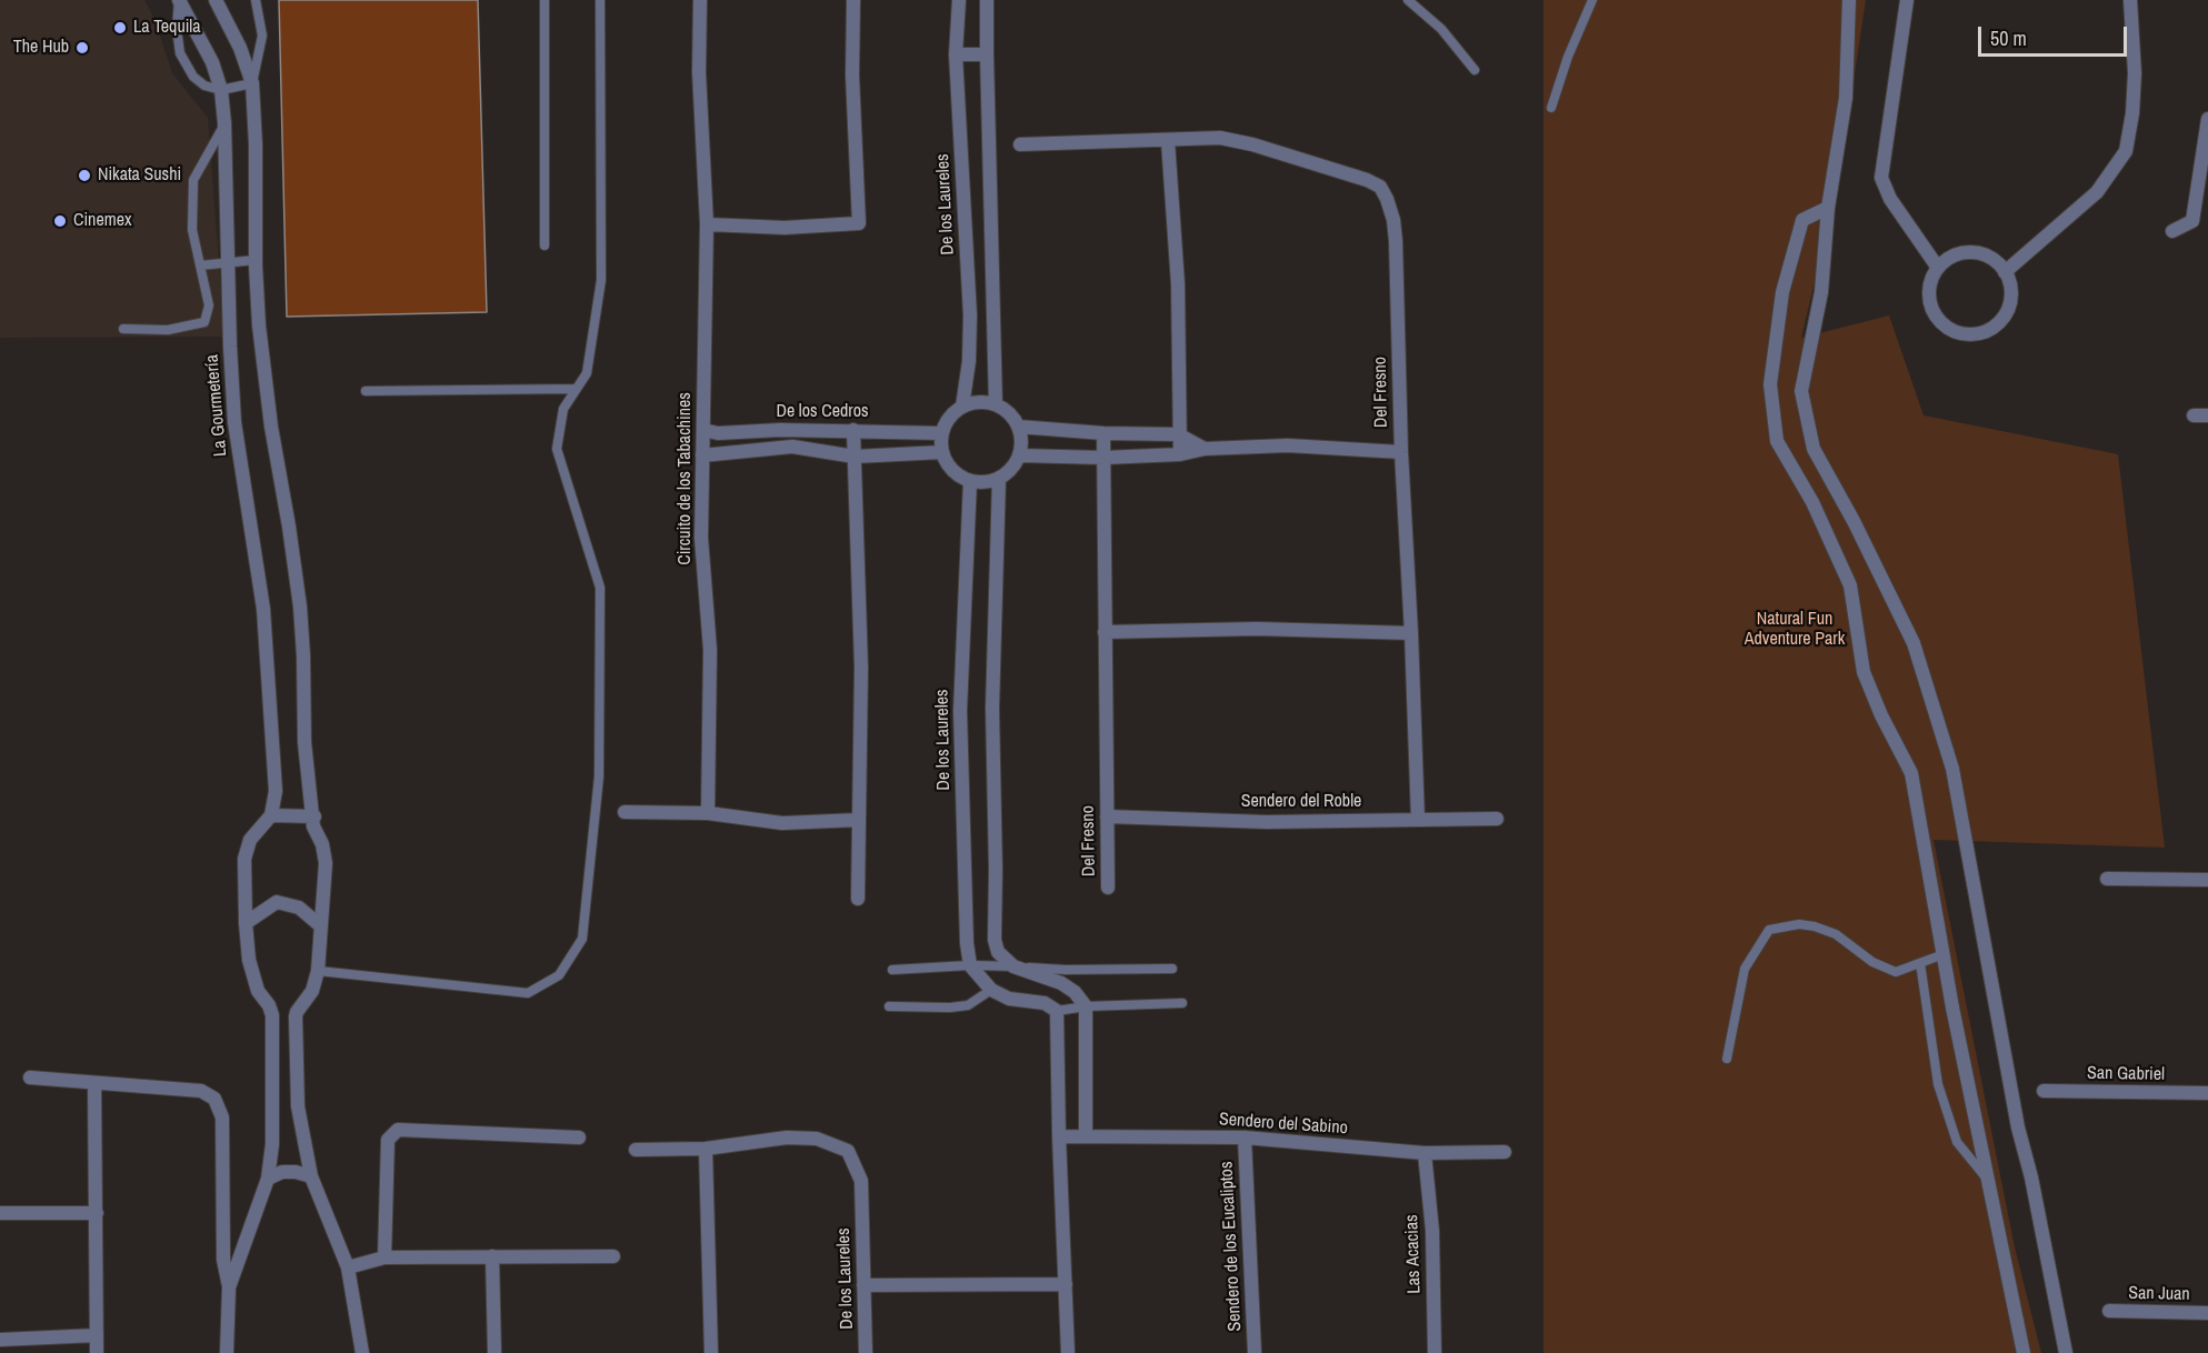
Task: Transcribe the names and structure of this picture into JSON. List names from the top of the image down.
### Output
{
  "streets": {
    "street": [
      "De los Laureles",
      "Del Fresno",
      "La Gourmetería",
      "De los Cedros",
      "Circuito de los Tabachines",
      "Sendero del Roble",
      "San Gabriel",
      "Sendero del Sabino",
      "Sendero de los Eucaliptos",
      "Las Acacias",
      "San Juan"
    ]
  },
  "crossings": [
    ["De los Laureles", "De los Cedros"],
    ["Del Fresno", "Sendero del Roble"],
    ["De los Cedros", "Circuito de los Tabachines"],
    ["Sendero del Sabino", "Sendero de los Eucaliptos"],
    ["Sendero del Sabino", "Las Acacias"]
  ],
  "parks": ["Natural Fun Adventure Park"],
  "places": [
    "La Tequila",
    "The Hub",
    "Nikata Sushi",
    "Cinemex"
  ],
  "scale_bar": "50 m"
}
